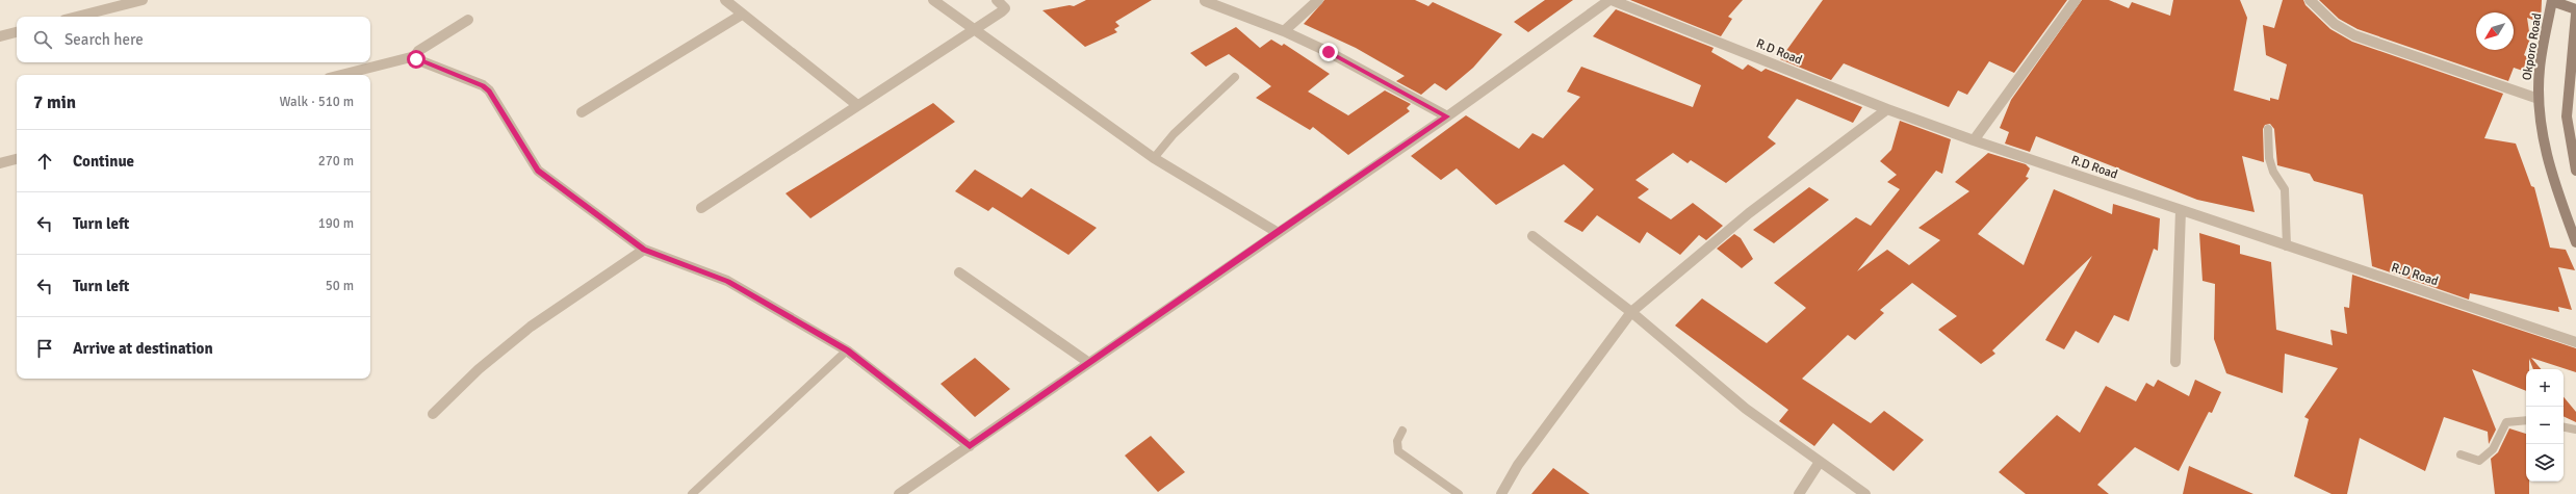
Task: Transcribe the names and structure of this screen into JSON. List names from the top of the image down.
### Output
{
  "streets": {
    "main road": ["Okporo Road"],
    "street": ["R.D Road"]
  },
  "north": "bottom left",
  "page": {
    "search": "Search here",
    "heading": ["7 min", "Walk · 510 m"],
    "list": [
      ["Continue", "270 m"],
      ["Turn left", "190 m"],
      ["Turn left", "50 m"],
      "Arrive at destination"
    ],
    "map_buttons": ["+", "−"]
  }
}
